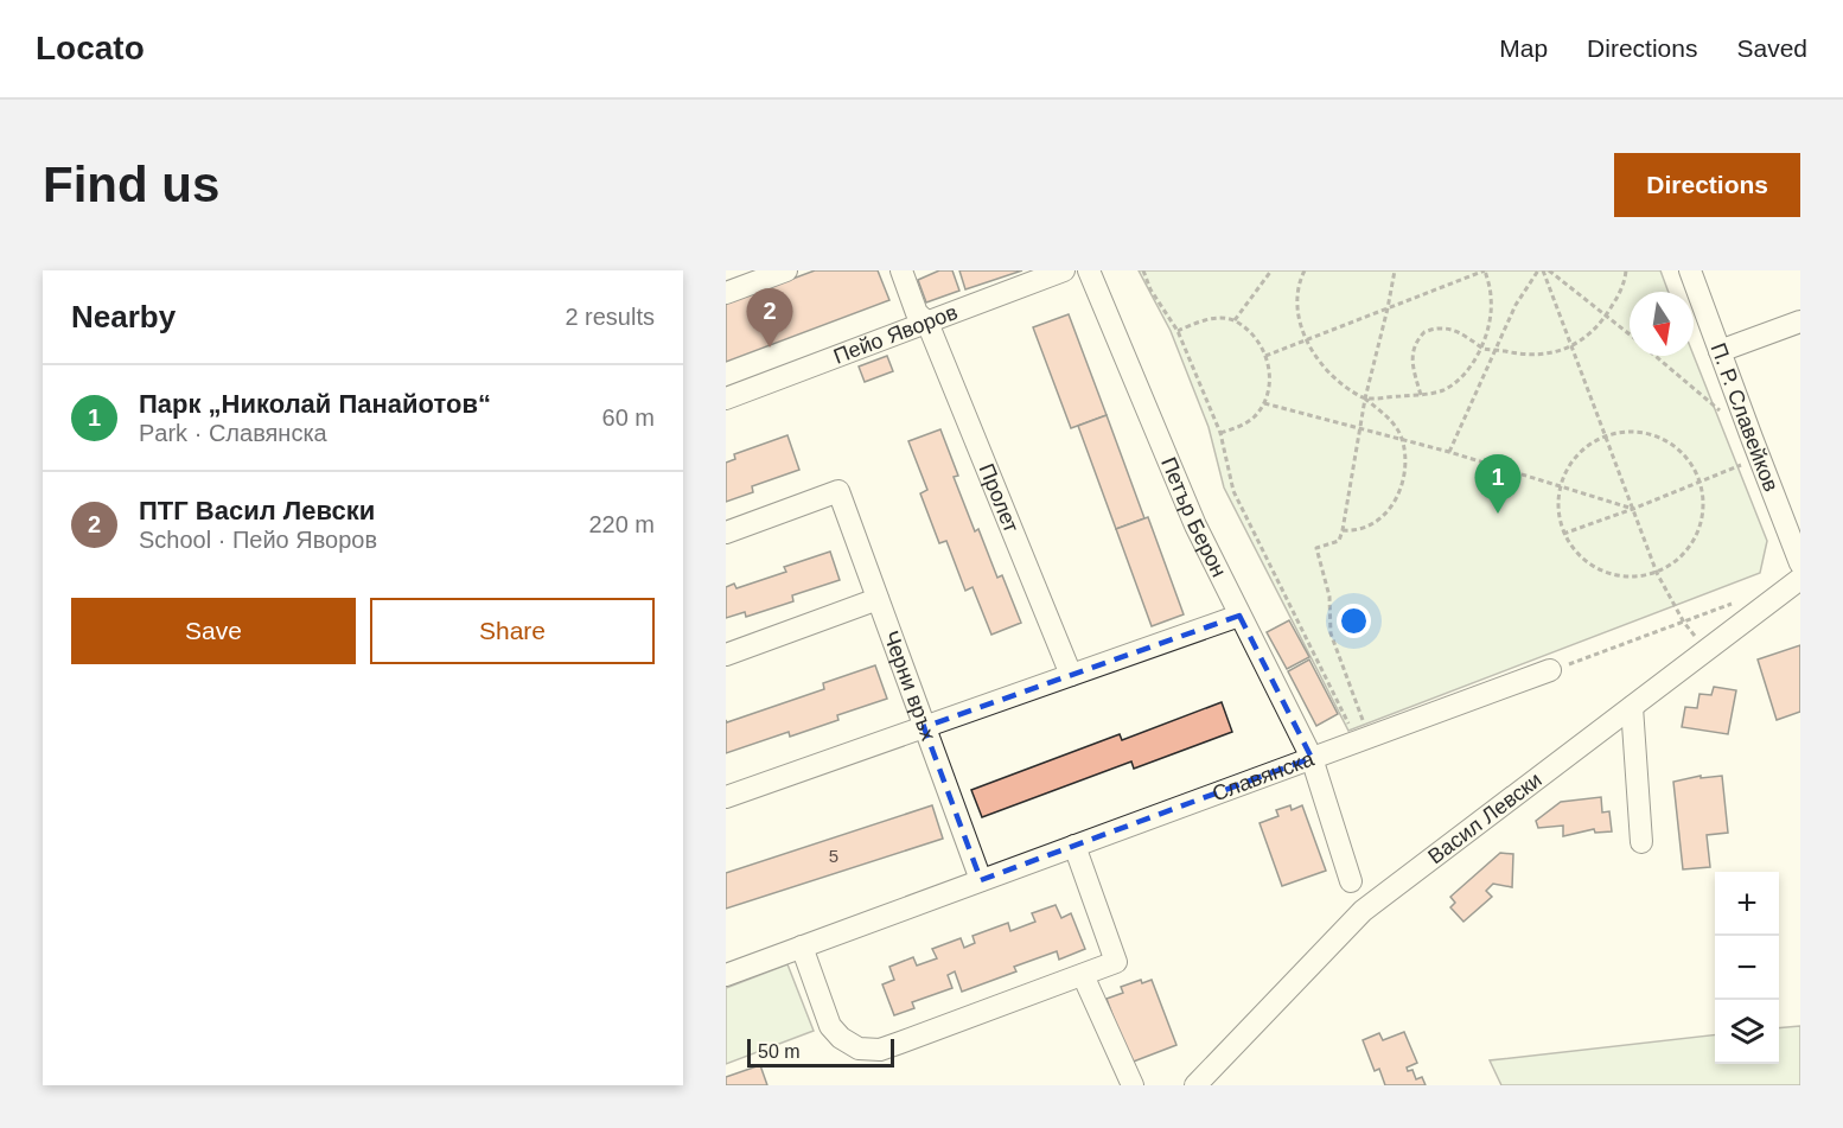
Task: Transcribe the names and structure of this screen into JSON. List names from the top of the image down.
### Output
{
  "streets": {
    "street": [
      "Пейо Яворов",
      "П. Р. Славейков",
      "Пролет",
      "Петър Берон",
      "Черни връх",
      "Славянска",
      "Васил Левски"
    ]
  },
  "crossings": [
    ["Пейо Яворов", "Пролет"],
    ["Петър Берон", "Славянска"],
    ["Черни връх", "Славянска"]
  ],
  "house_numbers": ["5"],
  "scale_bar": "50 m",
  "north": "bottom",
  "page": {
    "header": "Locato",
    "nav": ["Map", "Directions", "Saved"],
    "buttons": [
      "Directions",
      ["Save", "Share"]
    ],
    "title": "Find us",
    "heading": ["Nearby", "2 results"],
    "pins": ["2", "1"],
    "list": [
      {
        "mark": "1",
        "name": "Парк „Николай Панайотов“",
        "note": "Park · Славянска",
        "value": "60 m"
      },
      {
        "mark": "2",
        "name": "ПТГ Васил Левски",
        "note": "School · Пейо Яворов",
        "value": "220 m"
      }
    ],
    "map_buttons": ["+", "−"],
    "scale": "50 m"
  }
}
